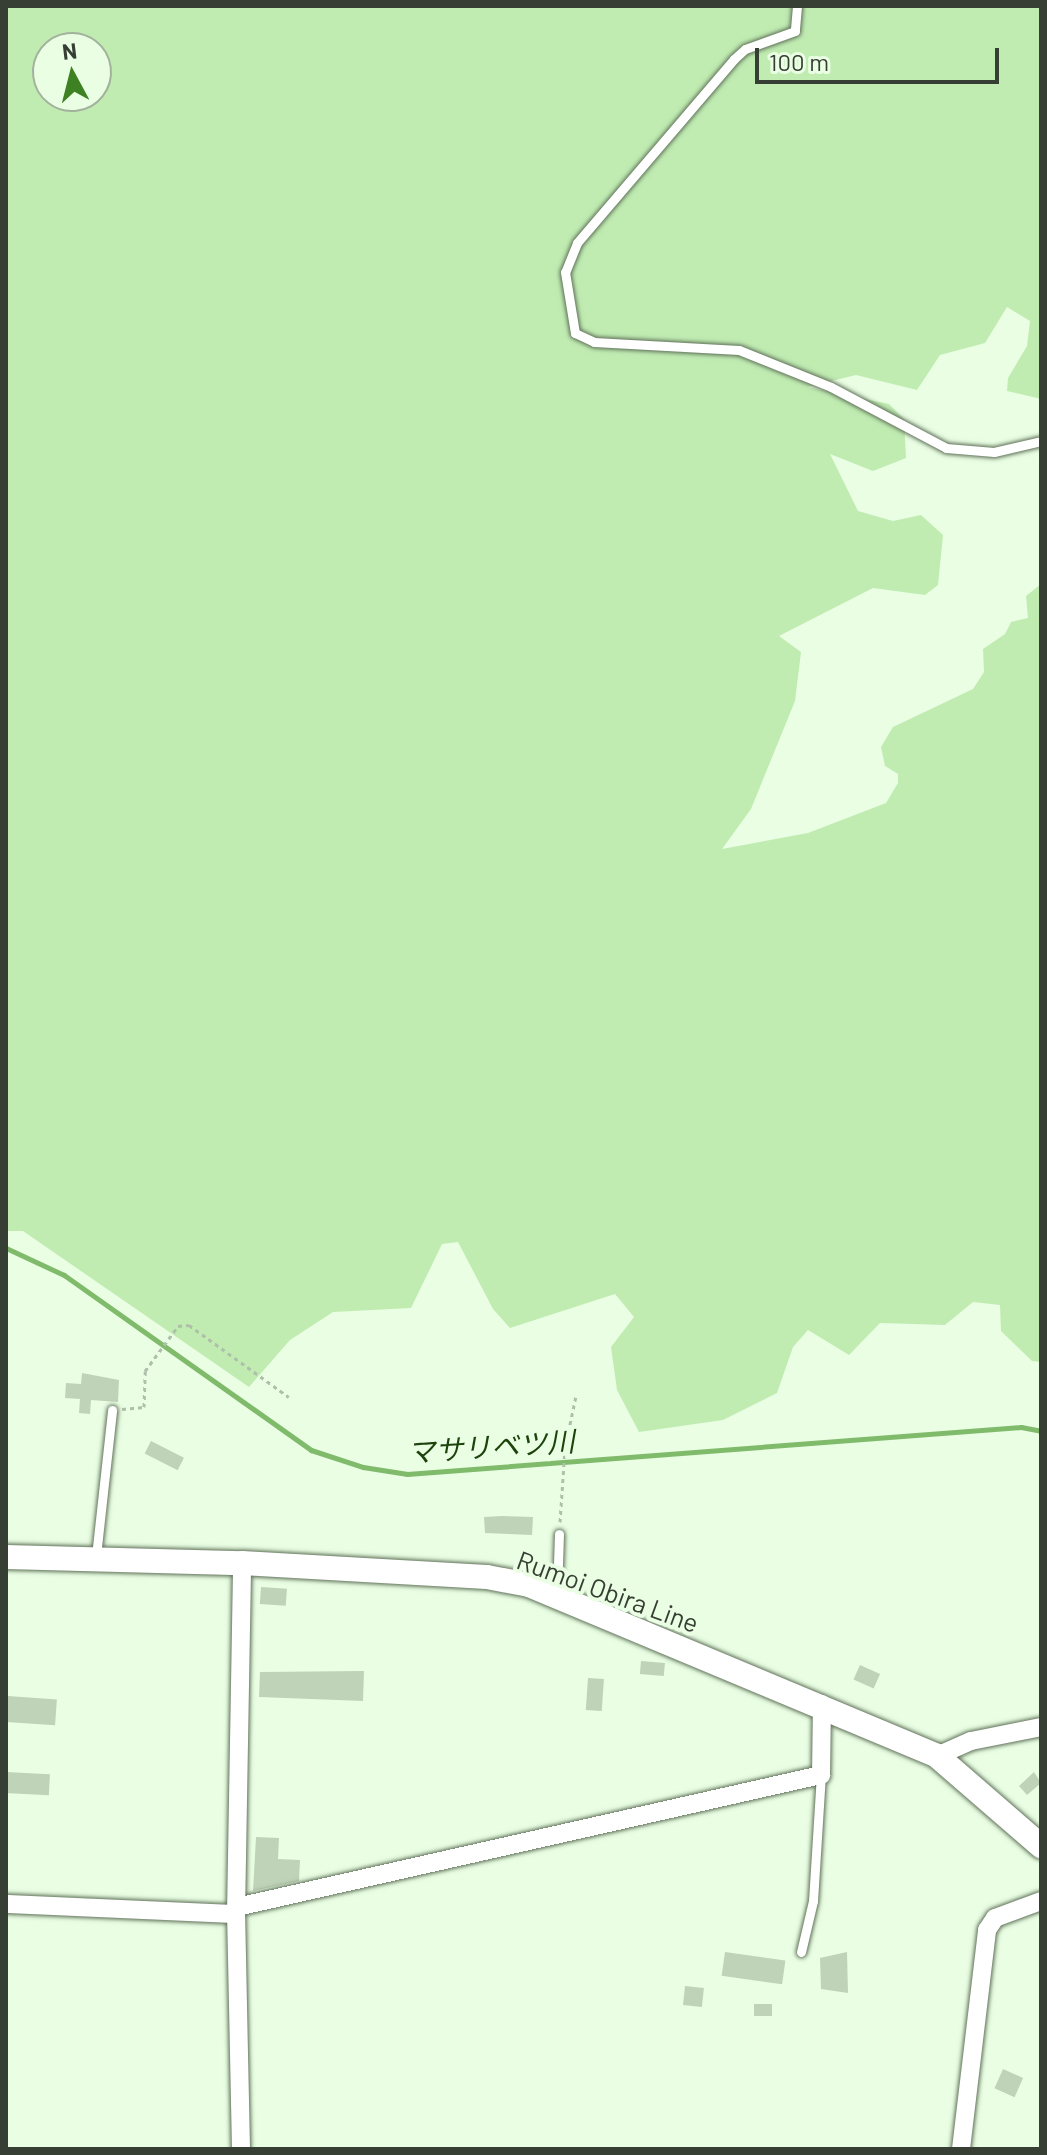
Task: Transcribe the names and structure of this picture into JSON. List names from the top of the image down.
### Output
{
  "streets": {
    "main road": ["Rumoi Obira Line"]
  },
  "water": ["マサリベツ川"],
  "scale_bar": "100 m",
  "north": "top"
}
